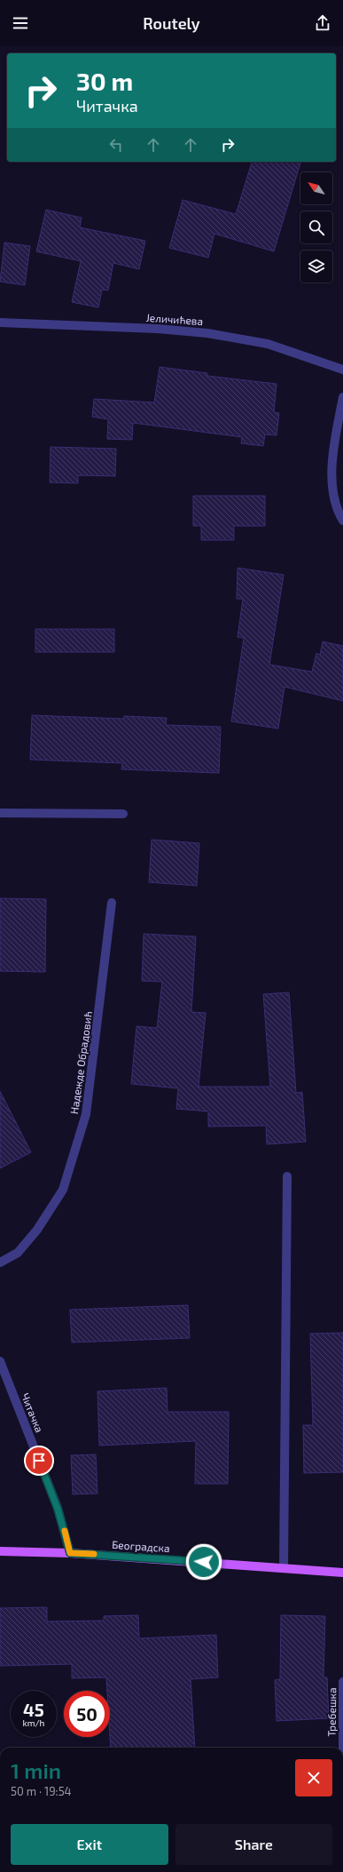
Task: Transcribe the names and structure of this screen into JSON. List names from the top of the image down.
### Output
{
  "streets": {
    "main road": ["Београдска"],
    "street": [
      "Јеличићева",
      "Надежде Обрадовић",
      "Читачка",
      "Требешка"
    ]
  },
  "crossings": [
    ["Читачка", "Београдска"]
  ],
  "north": "top left",
  "page": {
    "header": "Routely",
    "turn": ["30 m", "Читачка"],
    "speed": "45 km/h",
    "limit": "50",
    "heading": ["1 min", "50 m · 19:54"],
    "buttons": ["Exit", "Share"]
  }
}
